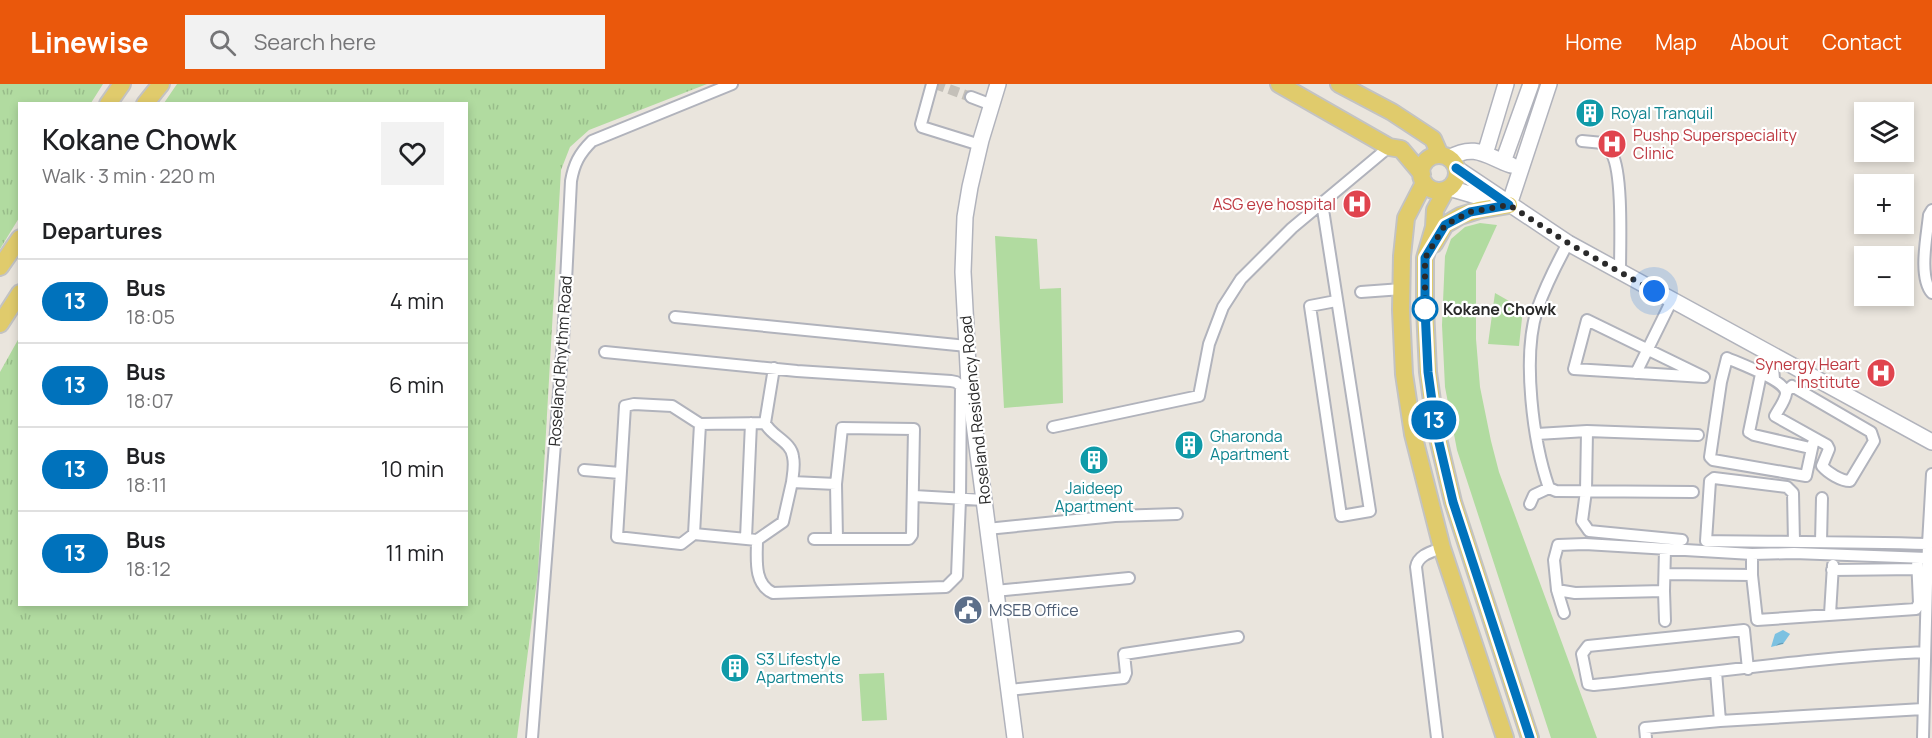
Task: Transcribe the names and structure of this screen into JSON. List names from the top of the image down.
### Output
{
  "streets": {
    "street": ["Roseland Rhythm Road", "Roseland Residency Road"]
  },
  "places": {
    "building": [
      "Royal Tranquil",
      "Gharonda Apartment",
      "Jaideep Apartment",
      "S3 Lifestyle Apartments"
    ],
    "hospital": ["Pushp Superspeciality Clinic", "ASG eye hospital", "Synergy Heart Institute"],
    "other": ["Kokane Chowk"],
    "public building": ["MSEB Office"]
  },
  "lines": ["bus line 13"],
  "page": {
    "header": "Linewise",
    "search": "Search here",
    "nav": [
      "Home",
      "Map",
      "About",
      "Contact"
    ],
    "on_map": "13",
    "map_buttons": ["+", "−"],
    "heading": [
      ["Kokane Chowk", "Walk · 3 min · 220 m"],
      "Departures"
    ],
    "list": [
      {
        "mark": "13",
        "name": "Bus",
        "note": "18:05",
        "value": "4 min"
      },
      {
        "mark": "13",
        "name": "Bus",
        "note": "18:07",
        "value": "6 min"
      },
      {
        "mark": "13",
        "name": "Bus",
        "note": "18:11",
        "value": "10 min"
      },
      {
        "mark": "13",
        "name": "Bus",
        "note": "18:12",
        "value": "11 min"
      }
    ]
  }
}
